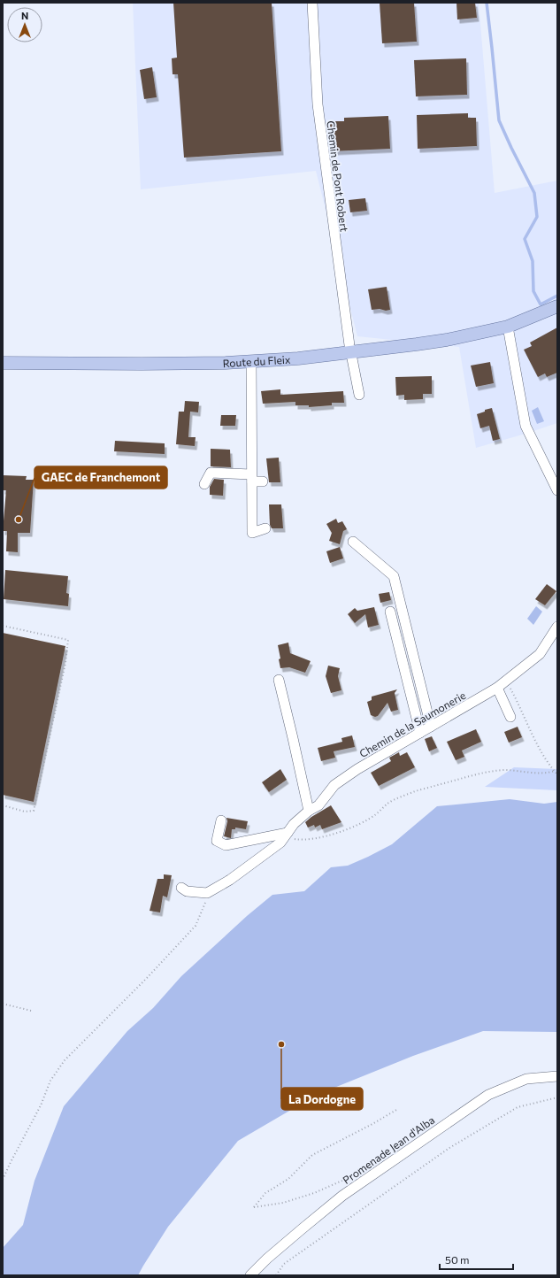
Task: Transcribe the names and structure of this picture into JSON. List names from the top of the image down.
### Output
{
  "streets": {
    "main road": ["Route du Fleix"],
    "street": ["Chemin de Pont Robert", "Chemin de la Saumonerie", "Promenade Jean d'Alba"]
  },
  "crossings": [
    ["Chemin de Pont Robert", "Route du Fleix"]
  ],
  "places": ["GAEC de Franchemont", "La Dordogne"],
  "scale_bar": "50 m",
  "north": "top"
}
